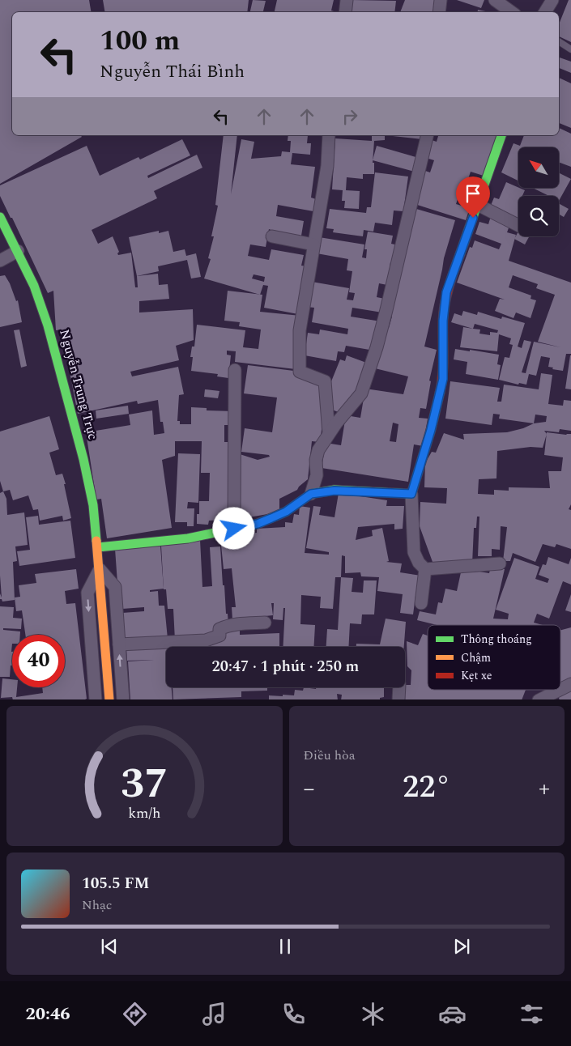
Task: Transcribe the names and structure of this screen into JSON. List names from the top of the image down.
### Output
{
  "streets": {
    "street": ["Nguyễn Trung Trực"]
  },
  "legend": ["Thông thoáng", "Chậm", "Kẹt xe"],
  "north": "top left",
  "page": {
    "turn": ["100 m", "Nguyễn Thái Bình"],
    "limit": "40",
    "trip": "20:47 · 1 phút · 250 m",
    "tile": "Điều hòa",
    "heat": ["−", "22°", "+"],
    "song": ["105.5 FM", "Nhạc"],
    "tabs": "20:46",
    "gauge": ["37", "km/h"]
  }
}
